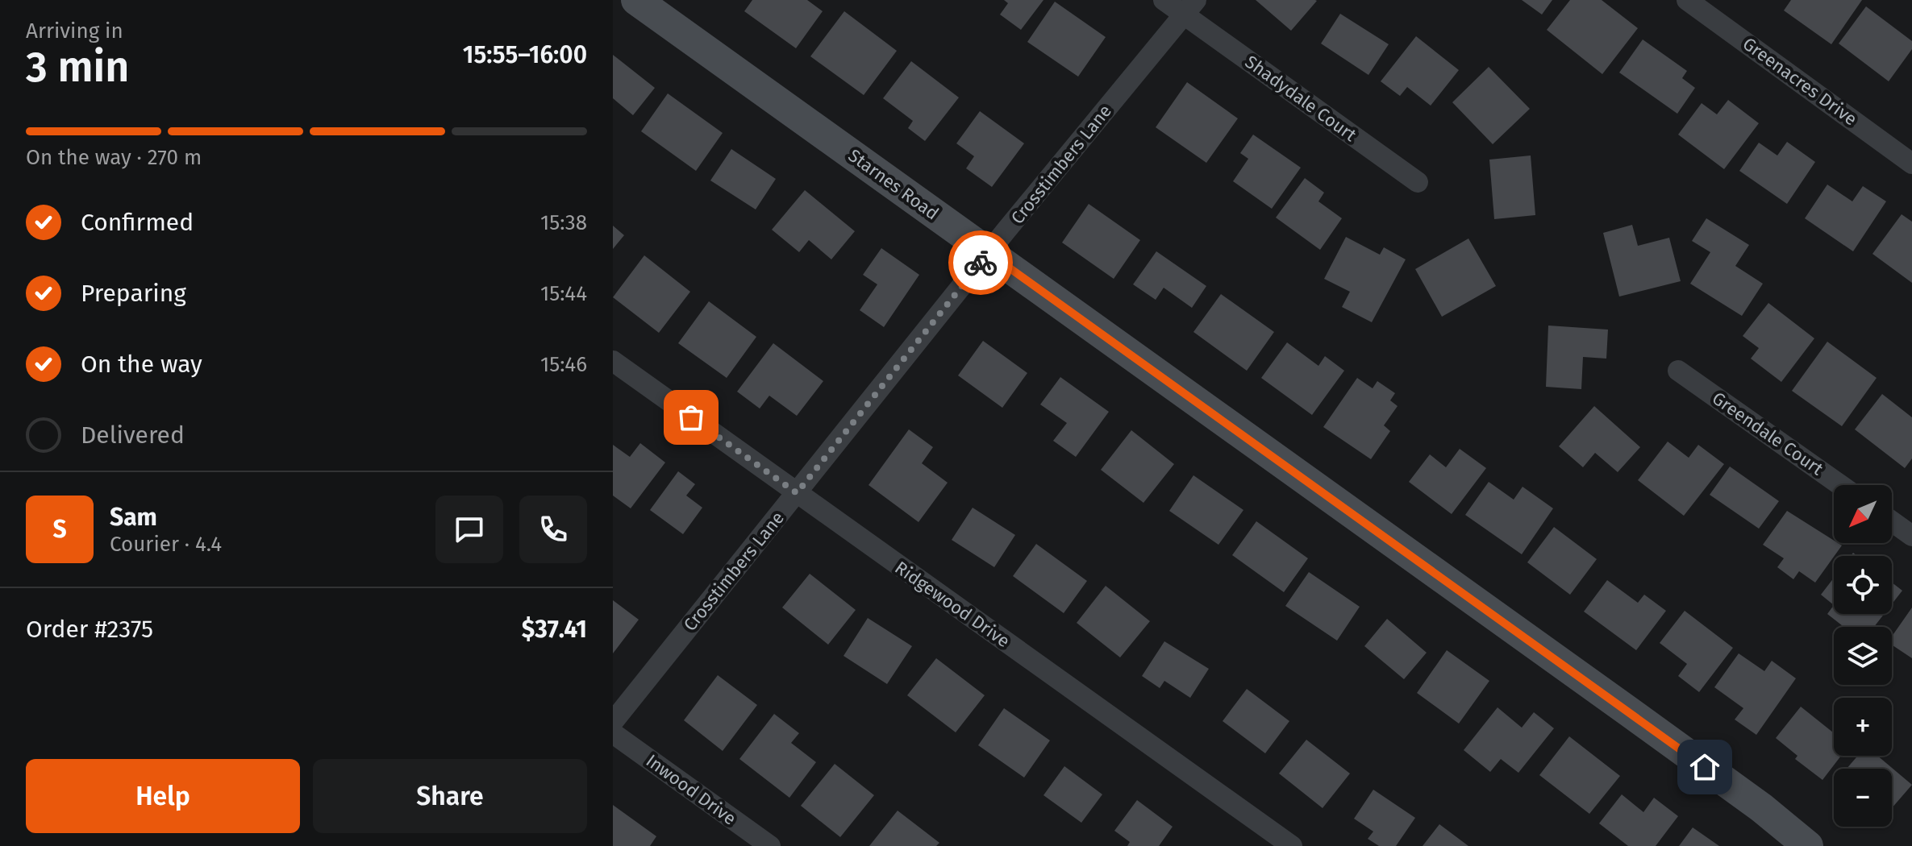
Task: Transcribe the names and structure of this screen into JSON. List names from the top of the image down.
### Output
{
  "streets": {
    "main road": ["Starnes Road"],
    "street": [
      "Greenacres Drive",
      "Shadydale Court",
      "Crosstimbers Lane",
      "Greendale Court",
      "Ridgewood Drive",
      "Inwood Drive"
    ]
  },
  "crossings": [
    ["Shadydale Court", "Crosstimbers Lane"],
    ["Crosstimbers Lane", "Starnes Road"],
    ["Crosstimbers Lane", "Ridgewood Drive"]
  ],
  "north": "bottom left",
  "page": {
    "heading": ["3 min", "Arriving in", "15:55–16:00"],
    "panel": [
      "Sam",
      "Courier · 4.4",
      "Order #2375",
      "$37.41"
    ],
    "bar": "On the way · 270 m",
    "list": [
      ["Confirmed", "15:38"],
      ["Preparing", "15:44"],
      ["On the way", "15:46"],
      "Delivered"
    ],
    "map_buttons": ["+", "−"],
    "round": "S",
    "buttons": ["Help", "Share"]
  }
}
